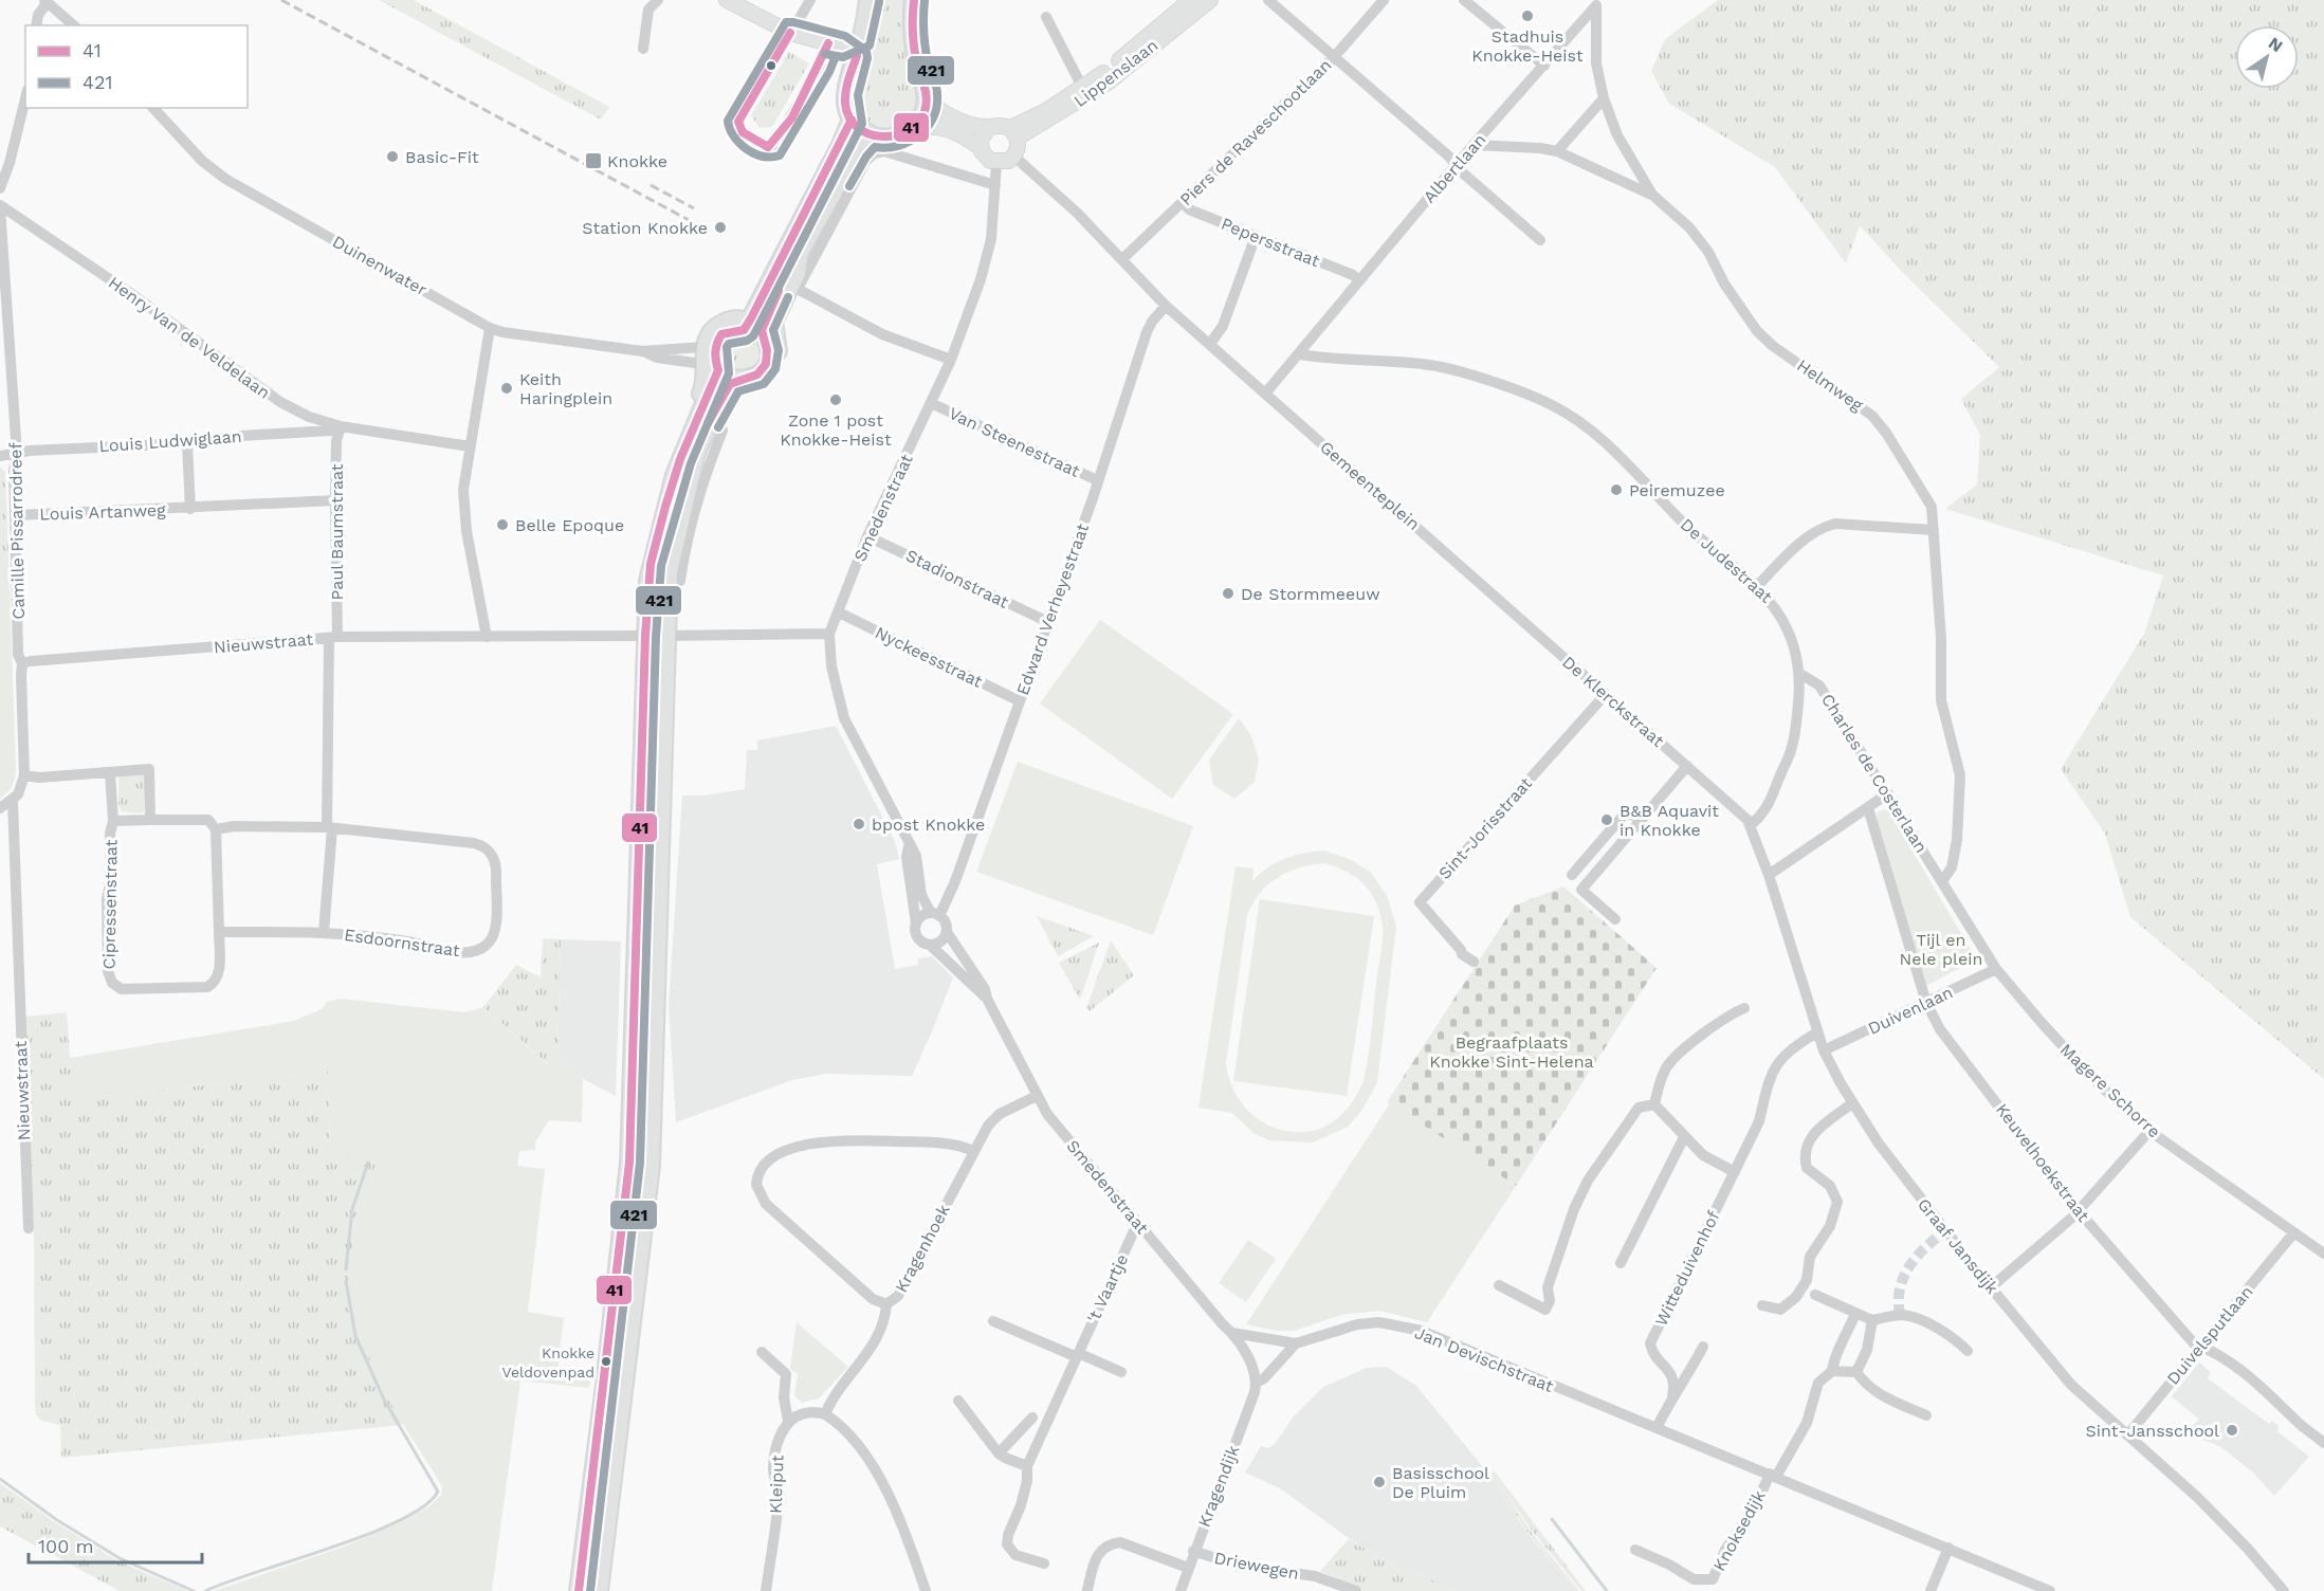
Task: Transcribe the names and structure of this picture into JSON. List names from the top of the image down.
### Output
{
  "streets": {
    "main road": ["Lippenslaan"],
    "street": [
      "Piers de Raveschootlaan",
      "Albertlaan",
      "Pepersstraat",
      "Duinenwater",
      "Henry Van de Veldelaan",
      "Helmweg",
      "Louis Ludwiglaan",
      "Van Steenestraat",
      "Gemeenteplein",
      "Smedenstraat",
      "Louis Artanweg",
      "Camille Pissarrodreef",
      "Paul Baumstraat",
      "De Judestraat",
      "Stadionstraat",
      "Edward Verheyestraat",
      "Nieuwstraat",
      "Nyckeesstraat",
      "De Klerckstraat",
      "Charles de Costerlaan",
      "Sint-Jorisstraat",
      "Cipressenstraat",
      "Esdoornstraat",
      "Duivenlaan",
      "Magere Schorre",
      "Keuvelhoekstraat",
      "Graaf Jansdijk",
      "Kragenhoek",
      "Witteduivenhof",
      "'t Vaartje",
      "Duivelsputlaan",
      "Jan Devischstraat",
      "Kleiput",
      "Kragendijk",
      "Knoksedijk",
      "Driewegen"
    ]
  },
  "crossings": [
    ["Lippenslaan", "Gemeenteplein"],
    ["Lippenslaan", "Smedenstraat"],
    ["Piers de Raveschootlaan", "Pepersstraat"],
    ["Piers de Raveschootlaan", "Gemeenteplein"],
    ["Albertlaan", "Pepersstraat"],
    ["Albertlaan", "Helmweg"],
    ["Albertlaan", "De Judestraat"],
    ["Henry Van de Veldelaan", "Louis Ludwiglaan"],
    ["Henry Van de Veldelaan", "Camille Pissarrodreef"],
    ["Henry Van de Veldelaan", "Paul Baumstraat"],
    ["Helmweg", "Charles de Costerlaan"],
    ["Helmweg", "Magere Schorre"],
    ["Louis Ludwiglaan", "Louis Artanweg"],
    ["Louis Ludwiglaan", "Camille Pissarrodreef"],
    ["Louis Ludwiglaan", "Paul Baumstraat"],
    ["Van Steenestraat", "Smedenstraat"],
    ["Van Steenestraat", "Edward Verheyestraat"],
    ["Gemeenteplein", "Smedenstraat"],
    ["Gemeenteplein", "Edward Verheyestraat"],
    ["Gemeenteplein", "De Klerckstraat"],
    ["Smedenstraat", "Stadionstraat"],
    ["Smedenstraat", "Edward Verheyestraat"],
    ["Smedenstraat", "Nyckeesstraat"],
    ["Smedenstraat", "Kragenhoek"],
    ["Smedenstraat", "'t Vaartje"],
    ["Smedenstraat", "Jan Devischstraat"],
    ["Smedenstraat", "Kragendijk"],
    ["Louis Artanweg", "Camille Pissarrodreef"],
    ["Louis Artanweg", "Paul Baumstraat"],
    ["Camille Pissarrodreef", "Nieuwstraat"],
    ["Paul Baumstraat", "Nieuwstraat"],
    ["Paul Baumstraat", "Esdoornstraat"],
    ["De Judestraat", "De Klerckstraat"],
    ["De Judestraat", "Charles de Costerlaan"],
    ["De Judestraat", "Graaf Jansdijk"],
    ["Stadionstraat", "Edward Verheyestraat"],
    ["Edward Verheyestraat", "Nyckeesstraat"],
    ["Nieuwstraat", "Esdoornstraat"],
    ["De Klerckstraat", "Sint-Jorisstraat"],
    ["De Klerckstraat", "Graaf Jansdijk"],
    ["Charles de Costerlaan", "Magere Schorre"],
    ["Cipressenstraat", "Esdoornstraat"],
    ["Duivenlaan", "Magere Schorre"],
    ["Duivenlaan", "Keuvelhoekstraat"],
    ["Duivenlaan", "Graaf Jansdijk"],
    ["Magere Schorre", "Duivelsputlaan"],
    ["Keuvelhoekstraat", "Duivelsputlaan"],
    ["Graaf Jansdijk", "Witteduivenhof"],
    ["Graaf Jansdijk", "Duivelsputlaan"],
    ["Jan Devischstraat", "Kragendijk"],
    ["Jan Devischstraat", "Knoksedijk"],
    ["Kragendijk", "Driewegen"]
  ],
  "parks": ["Tijl en Nele plein", "Begraafplaats Knokke Sint-Helena"],
  "places": {
    "other": [
      "Stadhuis Knokke-Heist",
      "Basic-Fit",
      "Station Knokke",
      "Keith Haringplein",
      "Zone 1 post Knokke-Heist",
      "Peiremuzee",
      "Belle Epoque",
      "De Stormmeeuw",
      "B&B Aquavit in Knokke",
      "bpost Knokke",
      "Knokke Veldovenpad",
      "Sint-Jansschool",
      "Basisschool De Pluim"
    ],
    "transit": ["Knokke"]
  },
  "lines": ["transit line 41", "transit line 421"],
  "legend": ["41", "421"],
  "scale_bar": "100 m",
  "north": "top right"
}
